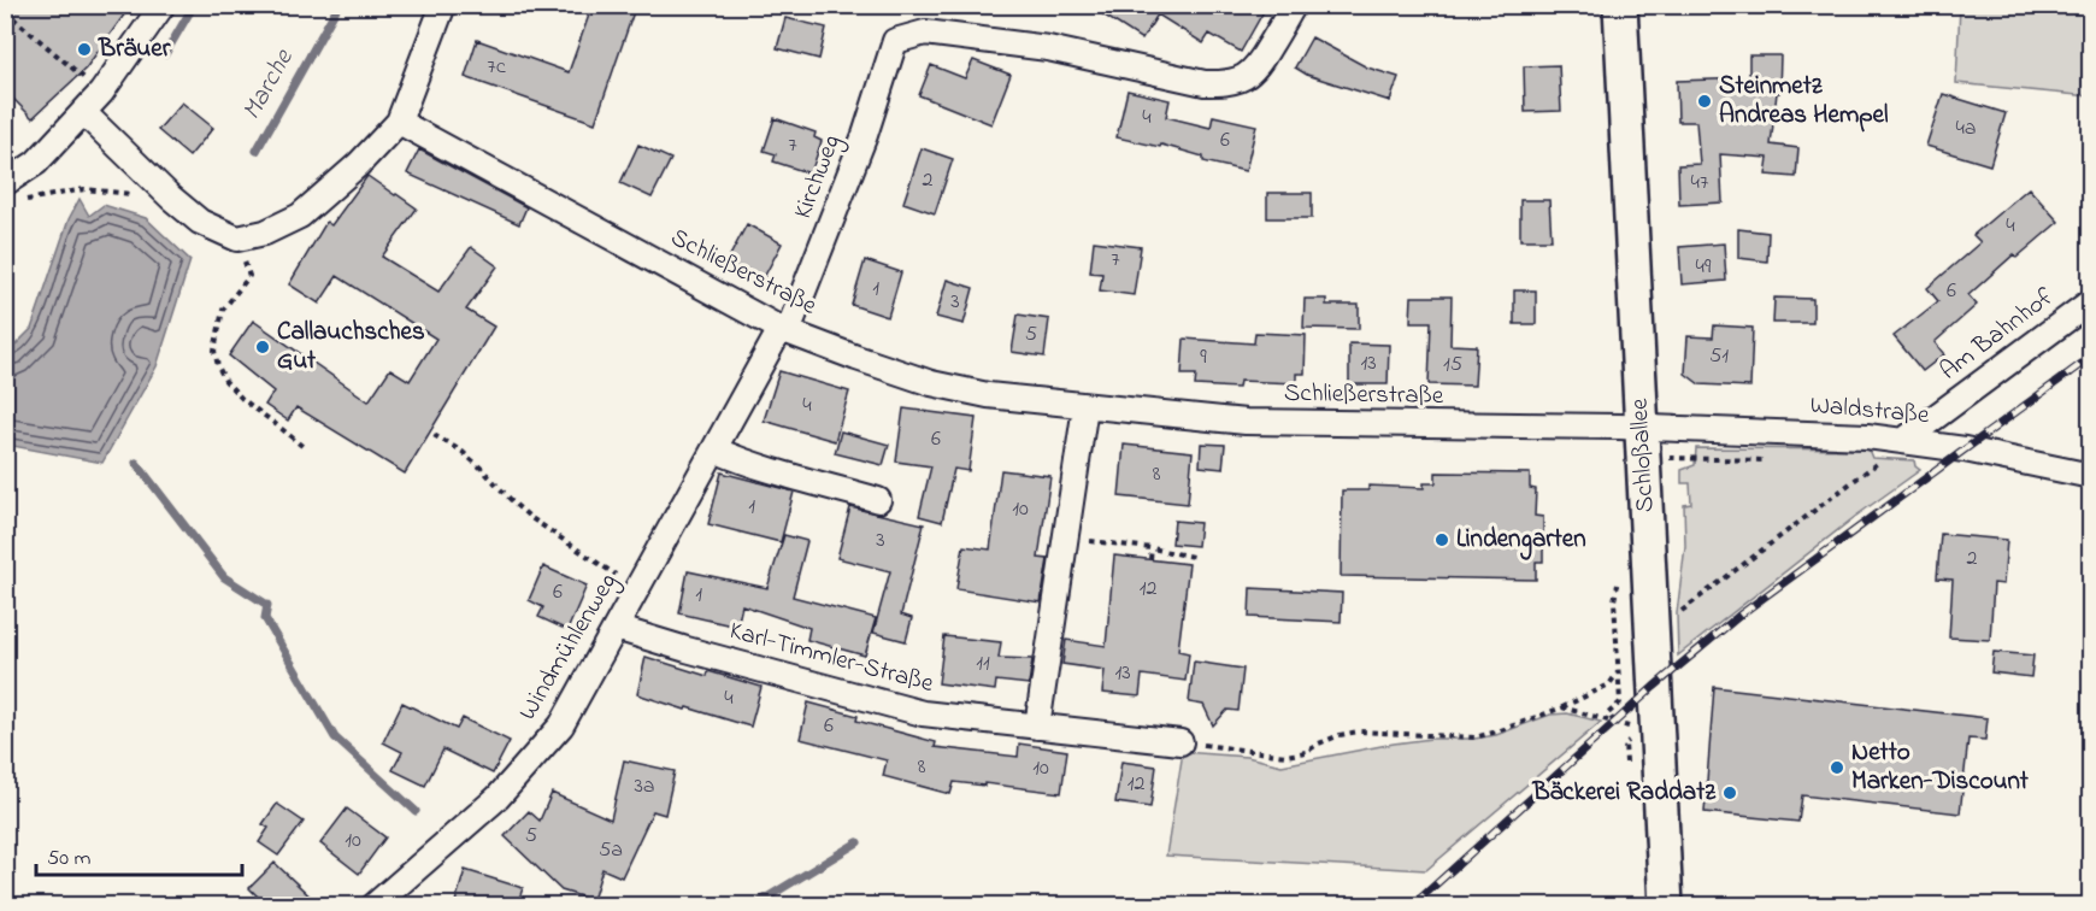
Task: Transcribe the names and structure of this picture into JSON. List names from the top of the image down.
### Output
{
  "streets": {
    "main road": ["Schloßallee"],
    "street": [
      "Kirchweg",
      "Schließerstraße",
      "Am Bahnhof",
      "Waldstraße",
      "Windmühlenweg",
      "Karl-Timmler-Straße"
    ]
  },
  "crossings": [
    ["Kirchweg", "Schließerstraße"],
    ["Kirchweg", "Windmühlenweg"],
    ["Schließerstraße", "Waldstraße"],
    ["Schließerstraße", "Schloßallee"],
    ["Schließerstraße", "Windmühlenweg"],
    ["Am Bahnhof", "Waldstraße"],
    ["Waldstraße", "Schloßallee"],
    ["Windmühlenweg", "Karl-Timmler-Straße"]
  ],
  "water": ["Marche"],
  "places": [
    "Bräuer",
    "Steinmetz Andreas Hempel",
    "Callauchsches Gut",
    "Lindengarten",
    "Netto Marken-Discount",
    "Bäckerei Raddatz"
  ],
  "house_numbers": [
    "7c",
    "4",
    "4a",
    "6",
    "7",
    "2",
    "47",
    "4",
    "7",
    "49",
    "1",
    "6",
    "3",
    "5",
    "51",
    "9",
    "13",
    "15",
    "4",
    "6",
    "8",
    "1",
    "10",
    "3",
    "2",
    "12",
    "6",
    "1",
    "11",
    "13",
    "4",
    "6",
    "8",
    "10",
    "12",
    "3a",
    "5",
    "10",
    "5a"
  ],
  "scale_bar": "50 m"
}
